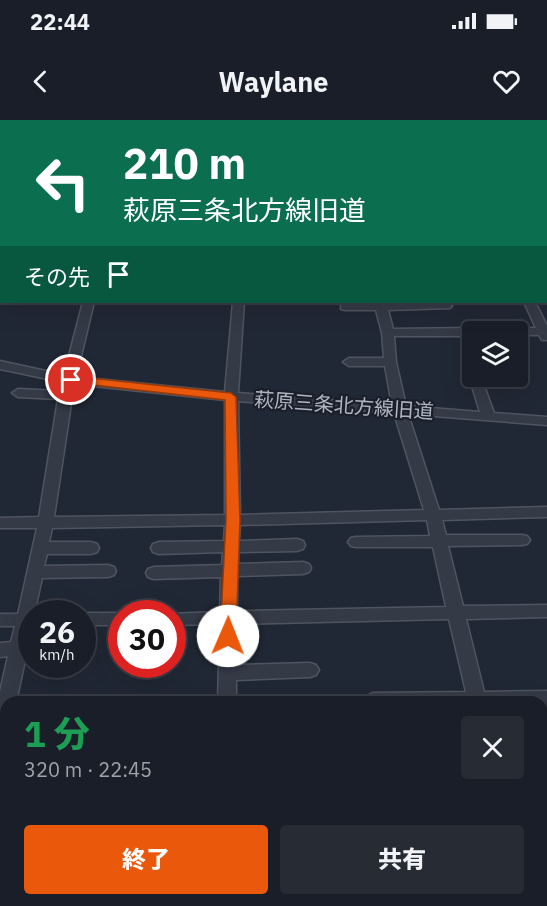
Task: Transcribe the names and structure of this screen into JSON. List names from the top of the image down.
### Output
{
  "streets": {
    "street": ["萩原三条北方線旧道"]
  },
  "page": {
    "status": "22:44",
    "header": "Waylane",
    "turn": ["210 m", "萩原三条北方線旧道"],
    "then": "その先",
    "speed": "26 km/h",
    "limit": "30",
    "heading": ["1 分", "320 m · 22:45"],
    "buttons": ["終了", "共有"]
  }
}
